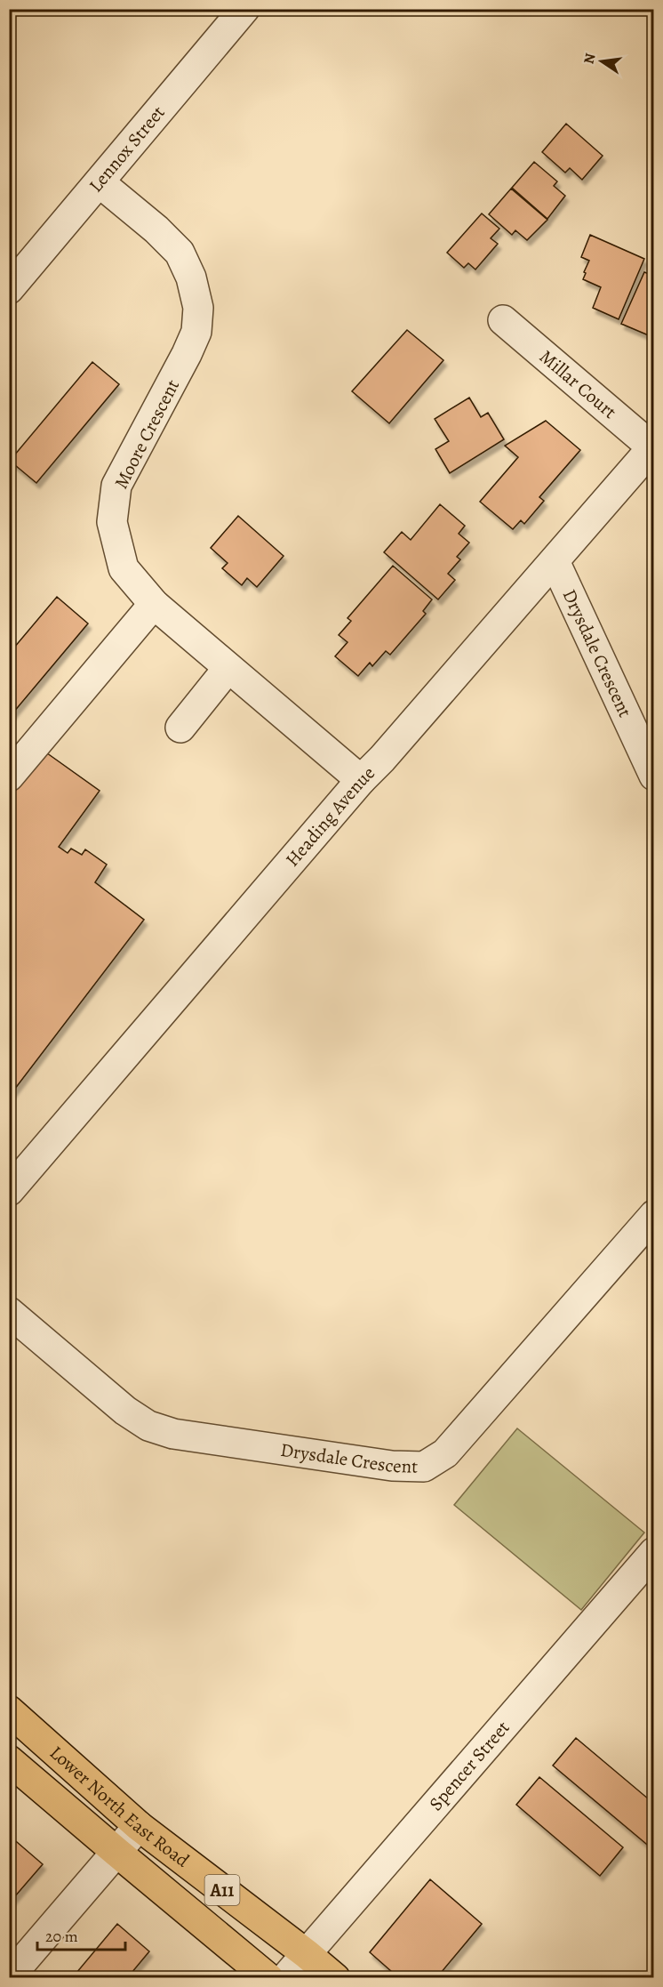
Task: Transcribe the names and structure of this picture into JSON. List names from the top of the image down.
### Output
{
  "streets": {
    "main road": ["Lower North East Road", "A11"],
    "street": [
      "Lennox Street",
      "Millar Court",
      "Moore Crescent",
      "Drysdale Crescent",
      "Heading Avenue",
      "Spencer Street"
    ]
  },
  "crossings": [
    ["Lennox Street", "Moore Crescent"],
    ["Millar Court", "Heading Avenue"],
    ["Moore Crescent", "Heading Avenue"],
    ["Drysdale Crescent", "Heading Avenue"],
    ["Spencer Street", "Lower North East Road"]
  ],
  "scale_bar": "20 m",
  "north": "left"
}
